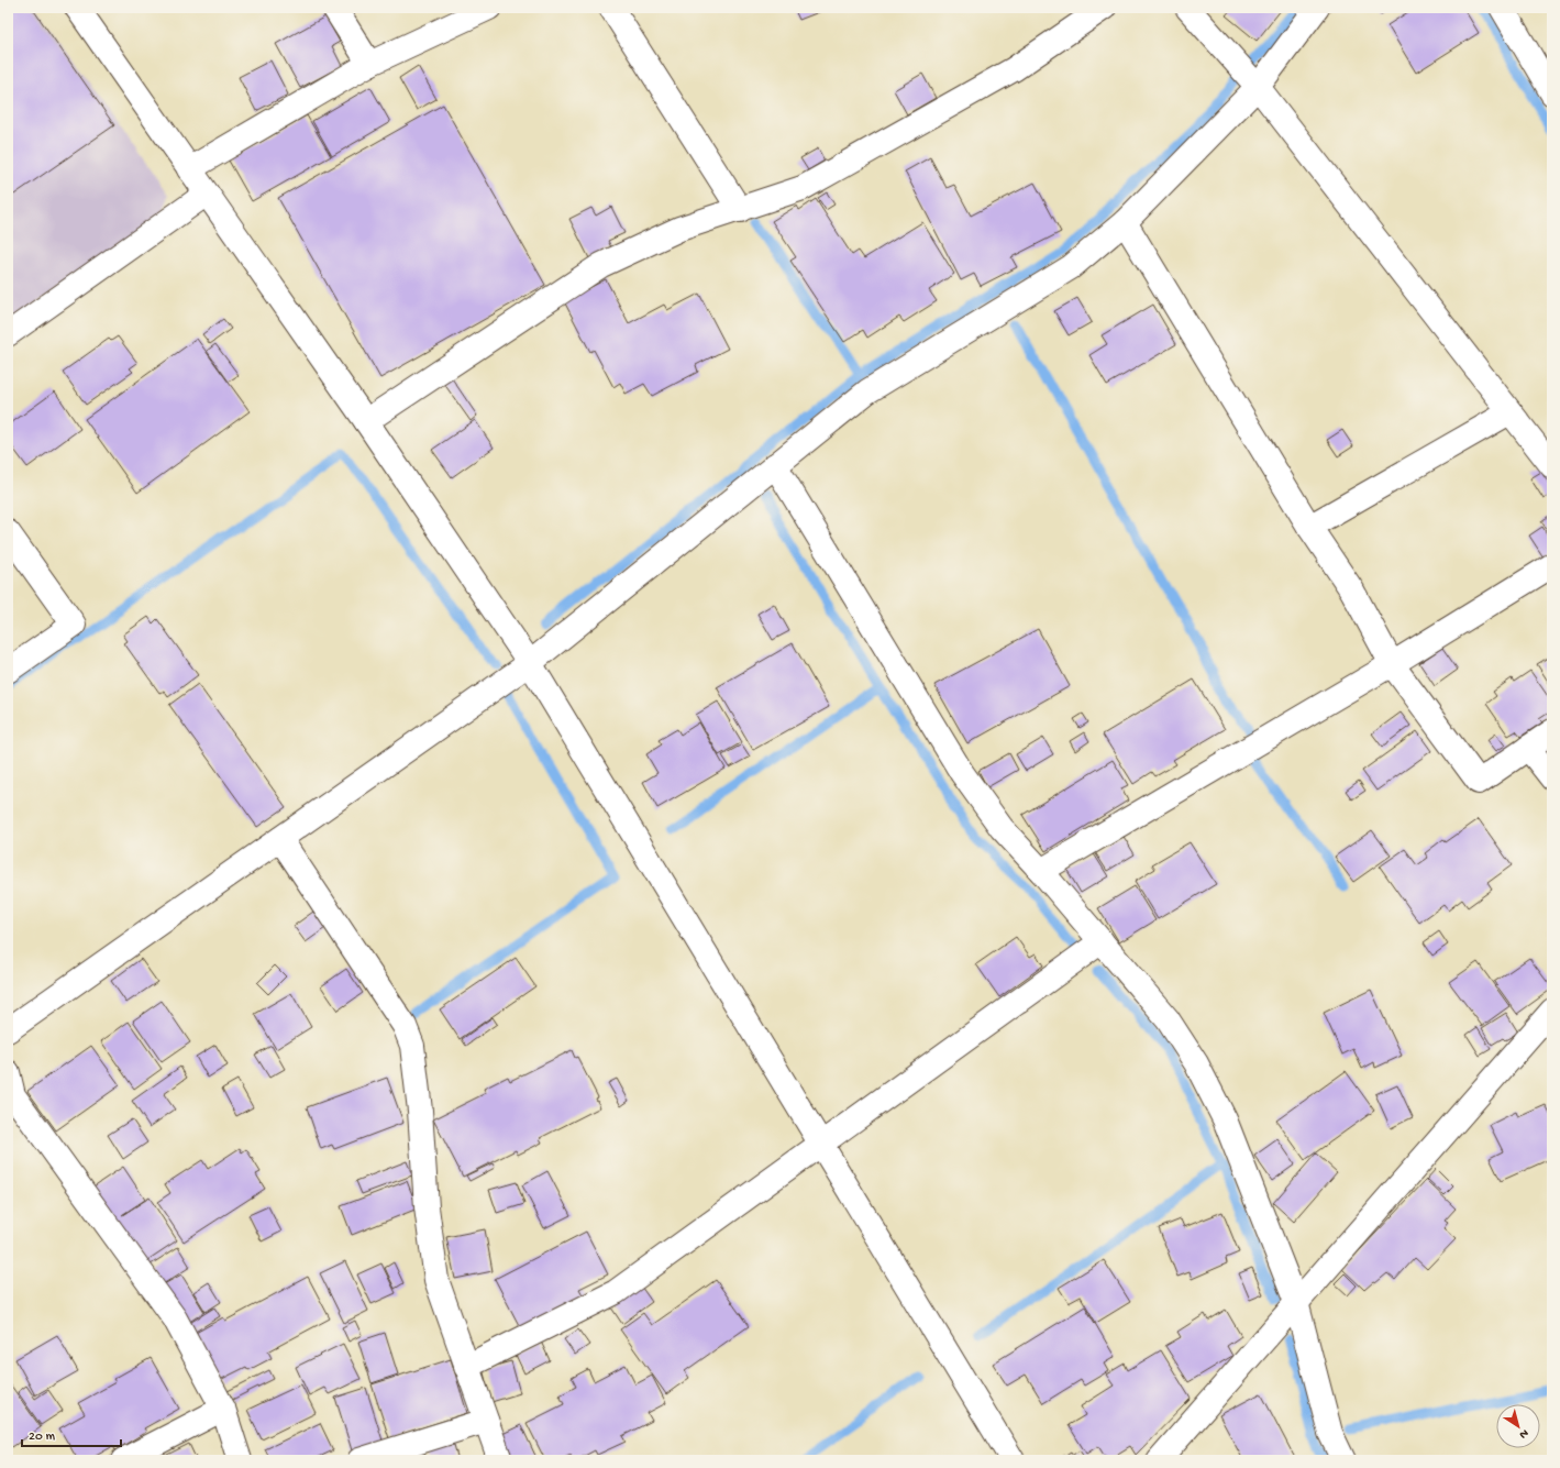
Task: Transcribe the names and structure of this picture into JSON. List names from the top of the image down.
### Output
{
  "scale_bar": "20 m",
  "north": "bottom right"
}
